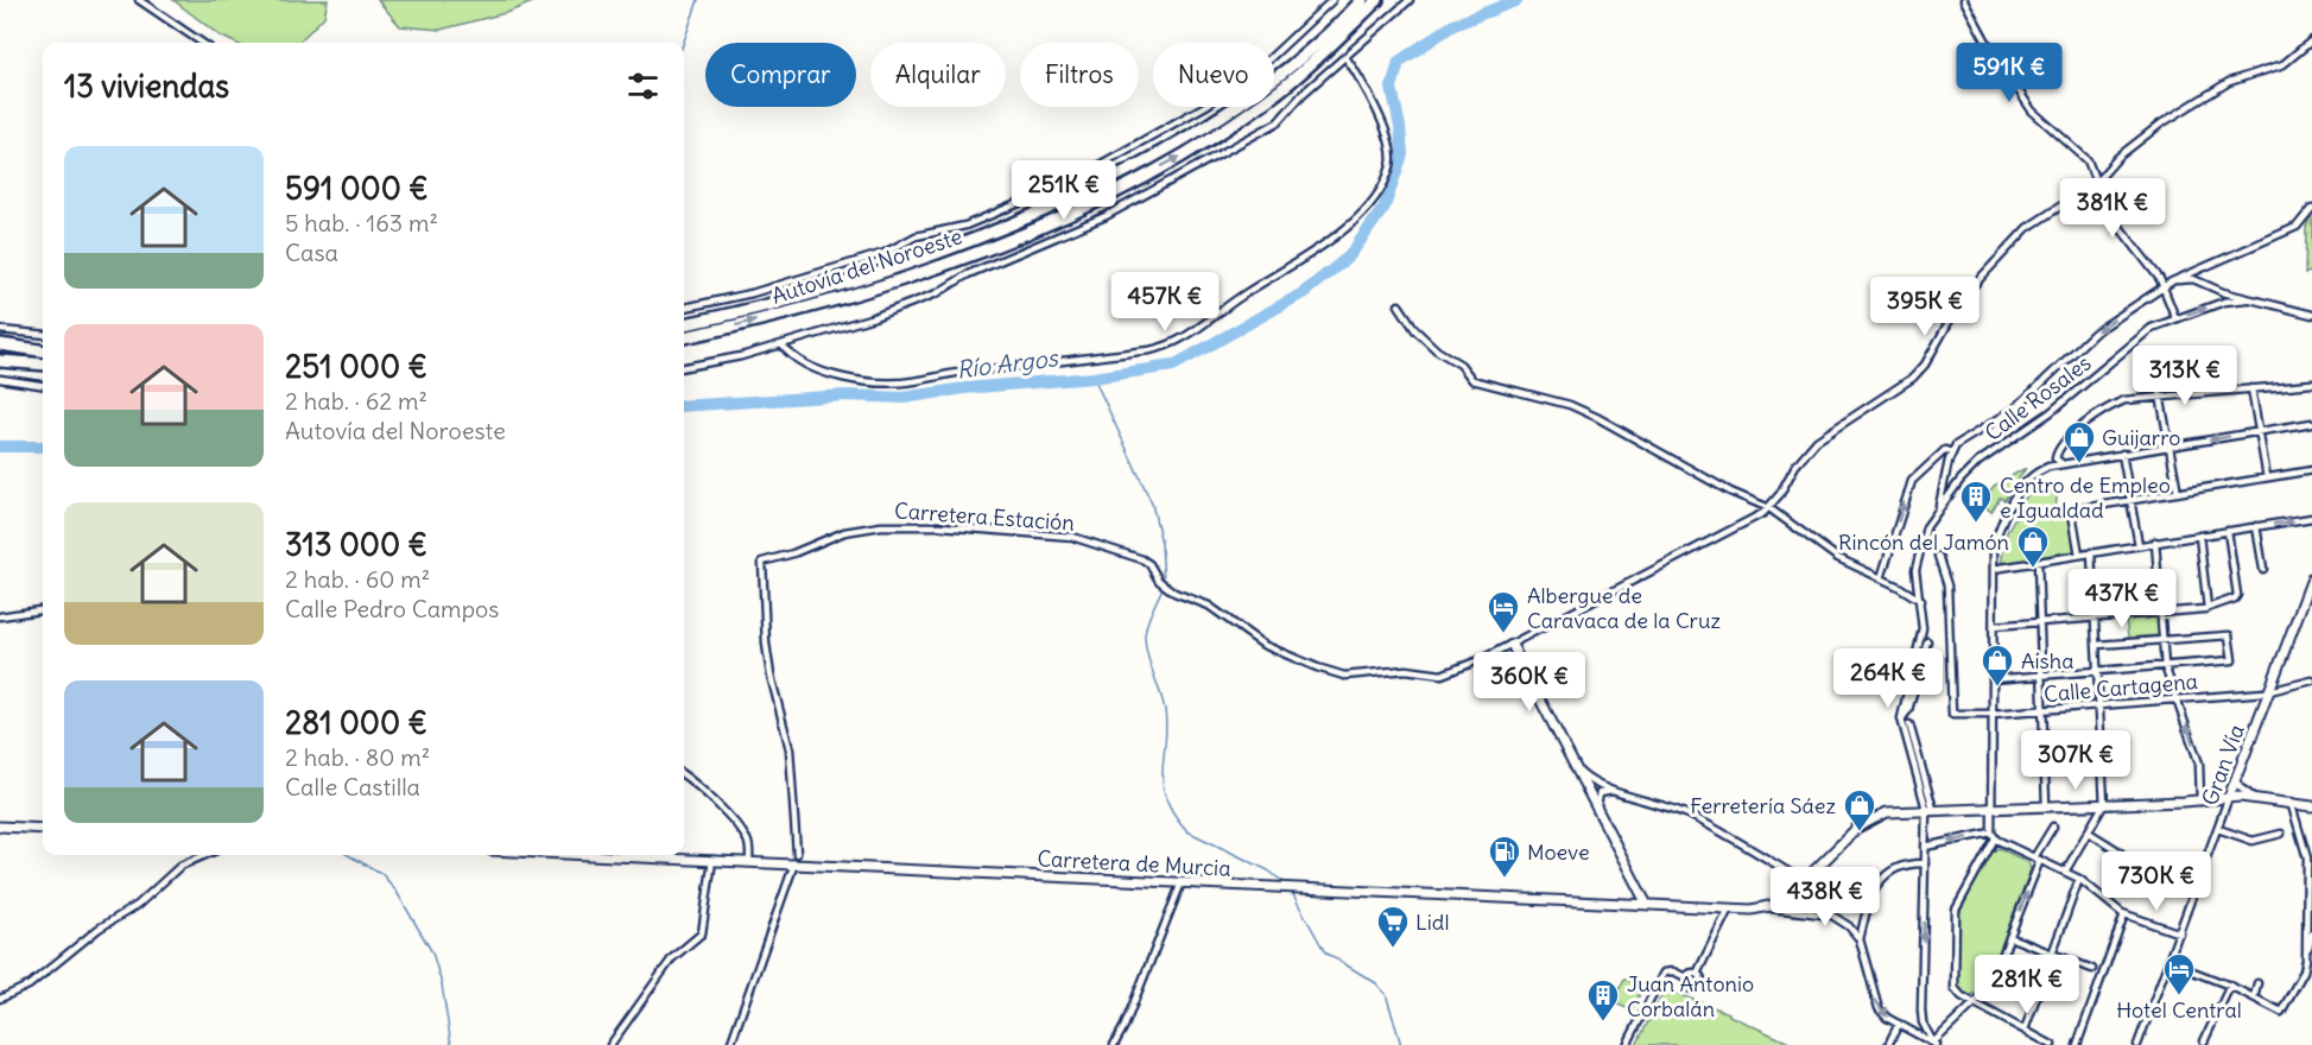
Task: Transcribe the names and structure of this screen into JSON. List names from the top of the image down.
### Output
{
  "streets": {
    "highway": ["Autovía del Noroeste"],
    "main road": ["Gran Vía", "Carretera de Murcia"],
    "street": ["Calle Rosales", "Carretera Estación", "Calle Cartagena"]
  },
  "crossings": [
    ["Carretera Estación", "Carretera de Murcia"],
    ["Calle Cartagena", "Gran Vía"]
  ],
  "water": ["Río Argos"],
  "places": {
    "shop": [
      "Guijarro",
      "Rincón del Jamón",
      "Aisha",
      "Ferretería Sáez"
    ],
    "building": ["Centro de Empleo e Igualdad", "Juan Antonio Corbalán"],
    "hotel": ["Albergue de Caravaca de la Cruz", "Hotel Central"],
    "fuel station": ["Moeve"],
    "supermarket": ["Lidl"]
  },
  "page": {
    "price": [
      "591K €",
      "251K €",
      "381K €",
      "457K €",
      "395K €",
      "313K €",
      "437K €",
      "264K €",
      "360K €",
      "307K €",
      "730K €",
      "438K €",
      "281K €"
    ],
    "chip": [
      "Comprar",
      "Alquilar",
      "Filtros",
      "Nuevo"
    ],
    "heading": "13 viviendas",
    "list": [
      {
        "name": "591 000 €",
        "note": "5 hab. · 163 m² · Casa"
      },
      {
        "name": "251 000 €",
        "note": "2 hab. · 62 m² · Autovía del Noroeste"
      },
      {
        "name": "313 000 €",
        "note": "2 hab. · 60 m² · Calle Pedro Campos"
      },
      {
        "name": "281 000 €",
        "note": "2 hab. · 80 m² · Calle Castilla"
      }
    ]
  }
}
